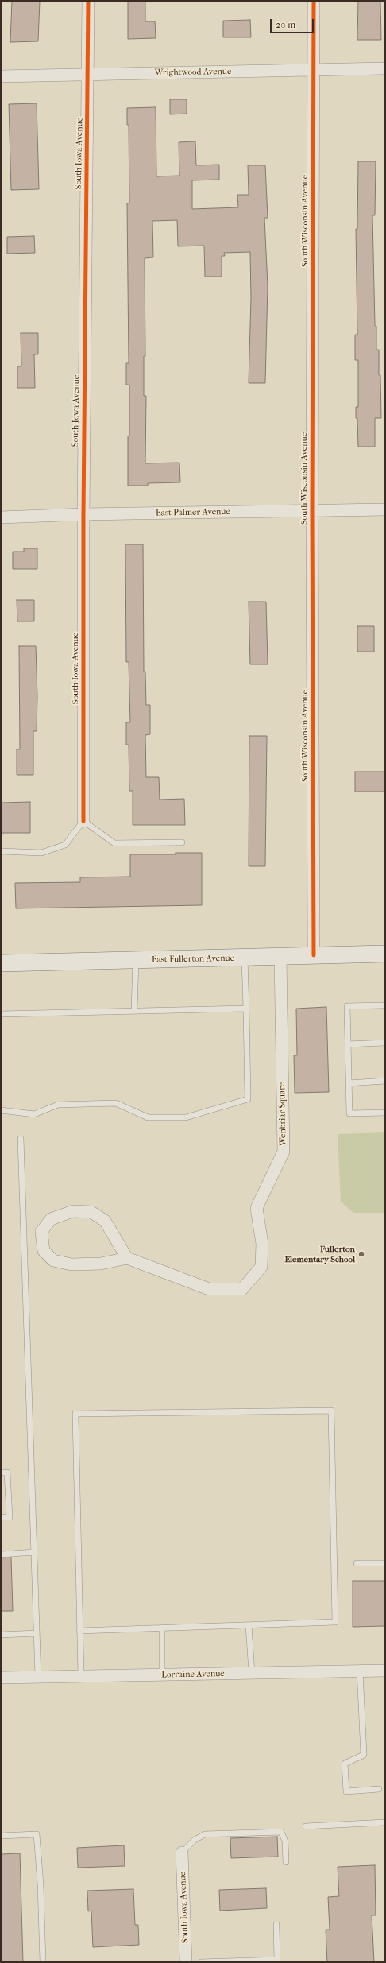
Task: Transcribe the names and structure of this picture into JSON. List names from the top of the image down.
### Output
{
  "streets": {
    "street": [
      "Wrightwood Avenue",
      "South Iowa Avenue",
      "South Wisconsin Avenue",
      "East Palmer Avenue",
      "East Fullerton Avenue",
      "Wenbriar Square",
      "Lorraine Avenue"
    ]
  },
  "crossings": [
    ["Wrightwood Avenue", "South Iowa Avenue"],
    ["Wrightwood Avenue", "South Wisconsin Avenue"],
    ["South Iowa Avenue", "East Palmer Avenue"],
    ["South Wisconsin Avenue", "East Palmer Avenue"],
    ["South Wisconsin Avenue", "East Fullerton Avenue"],
    ["East Fullerton Avenue", "Wenbriar Square"]
  ],
  "places": ["Fullerton Elementary School"],
  "scale_bar": "20 m"
}
